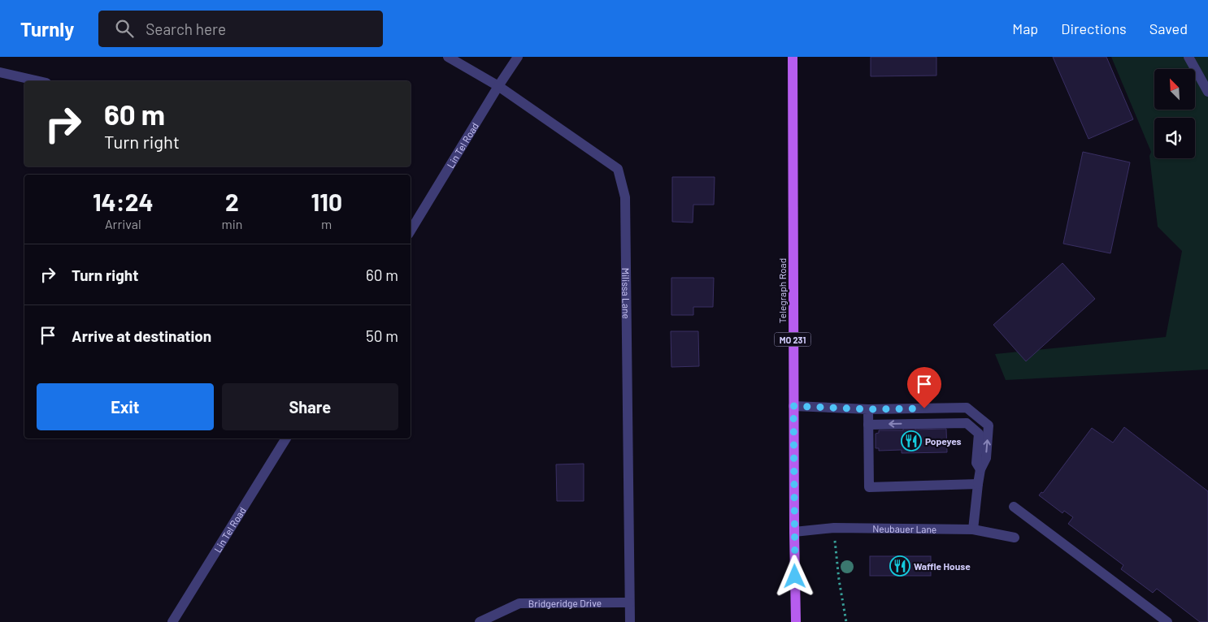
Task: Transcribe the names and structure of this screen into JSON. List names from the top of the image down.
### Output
{
  "streets": {
    "main road": ["Telegraph Road", "MO 231"],
    "street": [
      "Lin Tel Road",
      "Milissa Lane",
      "Neubauer Lane",
      "Bridgeridge Drive"
    ]
  },
  "crossings": [
    ["Lin Tel Road", "Milissa Lane"],
    ["Telegraph Road", "Neubauer Lane"],
    ["Milissa Lane", "Bridgeridge Drive"]
  ],
  "places": {
    "restaurant": ["Popeyes", "Waffle House"]
  },
  "north": "top left",
  "page": {
    "header": "Turnly",
    "search": "Search here",
    "nav": ["Map", "Directions", "Saved"],
    "turn": ["60 m", "Turn right"],
    "eta": [
      "14:24",
      "Arrival",
      "2",
      "min",
      "110",
      "m"
    ],
    "list": [
      {
        "name": "Turn right",
        "value": "60 m"
      },
      {
        "name": "Arrive at destination",
        "value": "50 m"
      }
    ],
    "buttons": ["Exit", "Share"]
  }
}
